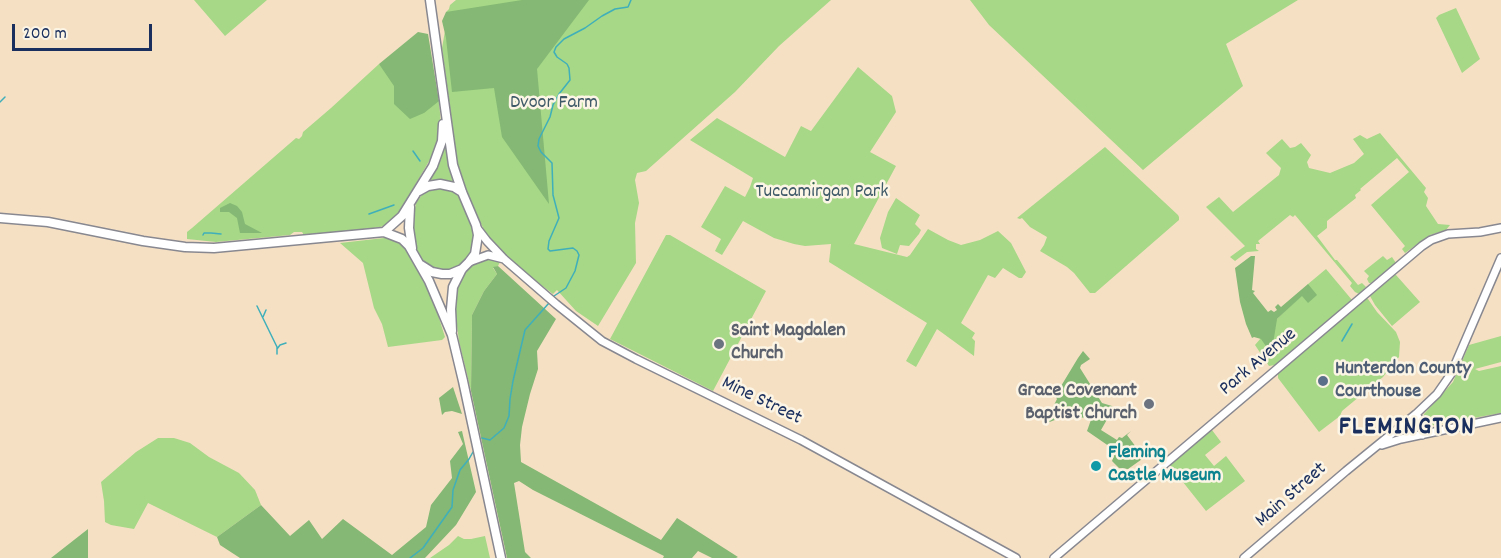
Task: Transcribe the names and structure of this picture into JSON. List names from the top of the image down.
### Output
{
  "streets": {
    "street": ["Park Avenue", "Mine Street", "Main Street"]
  },
  "districts": ["FLEMINGTON"],
  "parks": ["Dvoor Farm", "Tuccamirgan Park"],
  "places": [
    "Saint Magdalen Church",
    "Hunterdon County Courthouse",
    "Grace Covenant Baptist Church",
    "Fleming Castle Museum"
  ],
  "scale_bar": "200 m"
}
